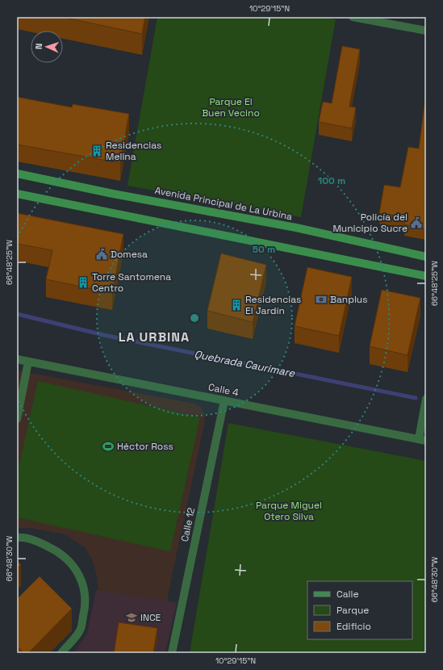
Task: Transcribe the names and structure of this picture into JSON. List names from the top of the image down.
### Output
{
  "streets": {
    "main road": ["Avenida Principal de La Urbina"],
    "street": ["Calle 4", "Calle 12"]
  },
  "crossings": [
    ["Calle 4", "Calle 12"]
  ],
  "districts": ["LA URBINA"],
  "water": ["Quebrada Caurimare"],
  "parks": ["Parque El Buen Vecino", "Parque Miguel Otero Silva"],
  "places": {
    "building": ["Residencias Melina", "Torre Santomena Centro", "Residencias El Jardín"],
    "public building": ["Policía del Municipio Sucre", "Domesa"],
    "bank": ["Banplus"],
    "sports": ["Héctor Ross"],
    "school or university": ["INCE"]
  },
  "legend": ["Calle", "Parque", "Edificio"],
  "north": "left",
  "coordinates": ["10°29'15\"N", "66°48'25\"W", "66°48'30\"W"],
  "rings": ["100 m", "50 m"]
}
